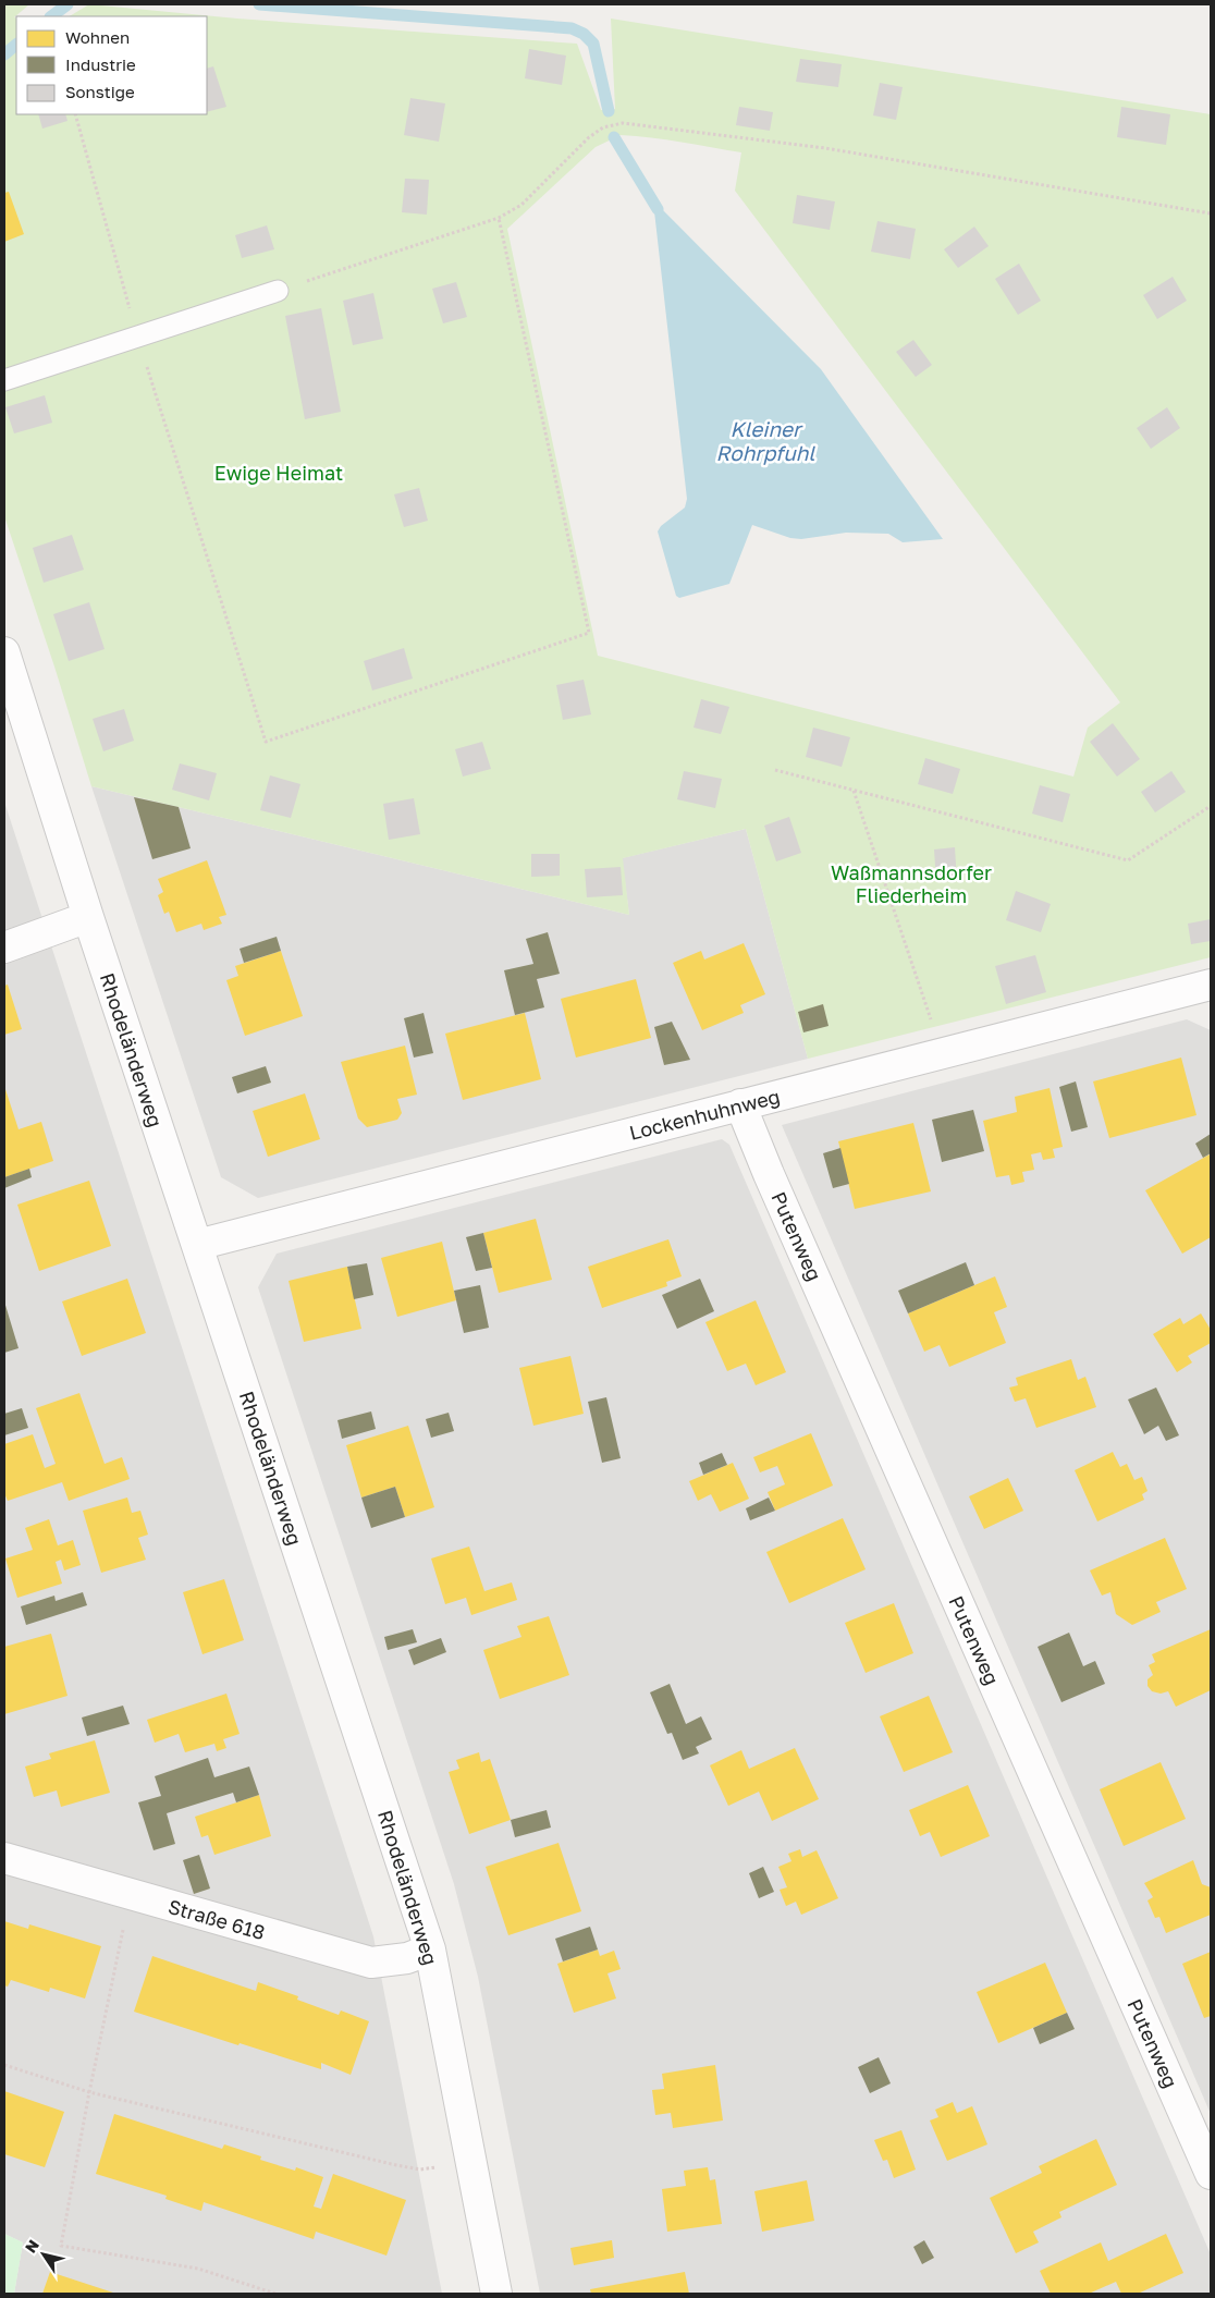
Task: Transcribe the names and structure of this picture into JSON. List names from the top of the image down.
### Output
{
  "streets": {
    "street": [
      "Rhodeländerweg",
      "Lockenhuhnweg",
      "Putenweg",
      "Straße 618"
    ]
  },
  "crossings": [
    ["Rhodeländerweg", "Lockenhuhnweg"],
    ["Rhodeländerweg", "Straße 618"],
    ["Lockenhuhnweg", "Putenweg"]
  ],
  "water": ["Kleiner Rohrpfuhl"],
  "parks": ["Ewige Heimat", "Waßmannsdorfer Fliederheim"],
  "legend": ["Wohnen", "Industrie", "Sonstige"],
  "north": "top left"
}
